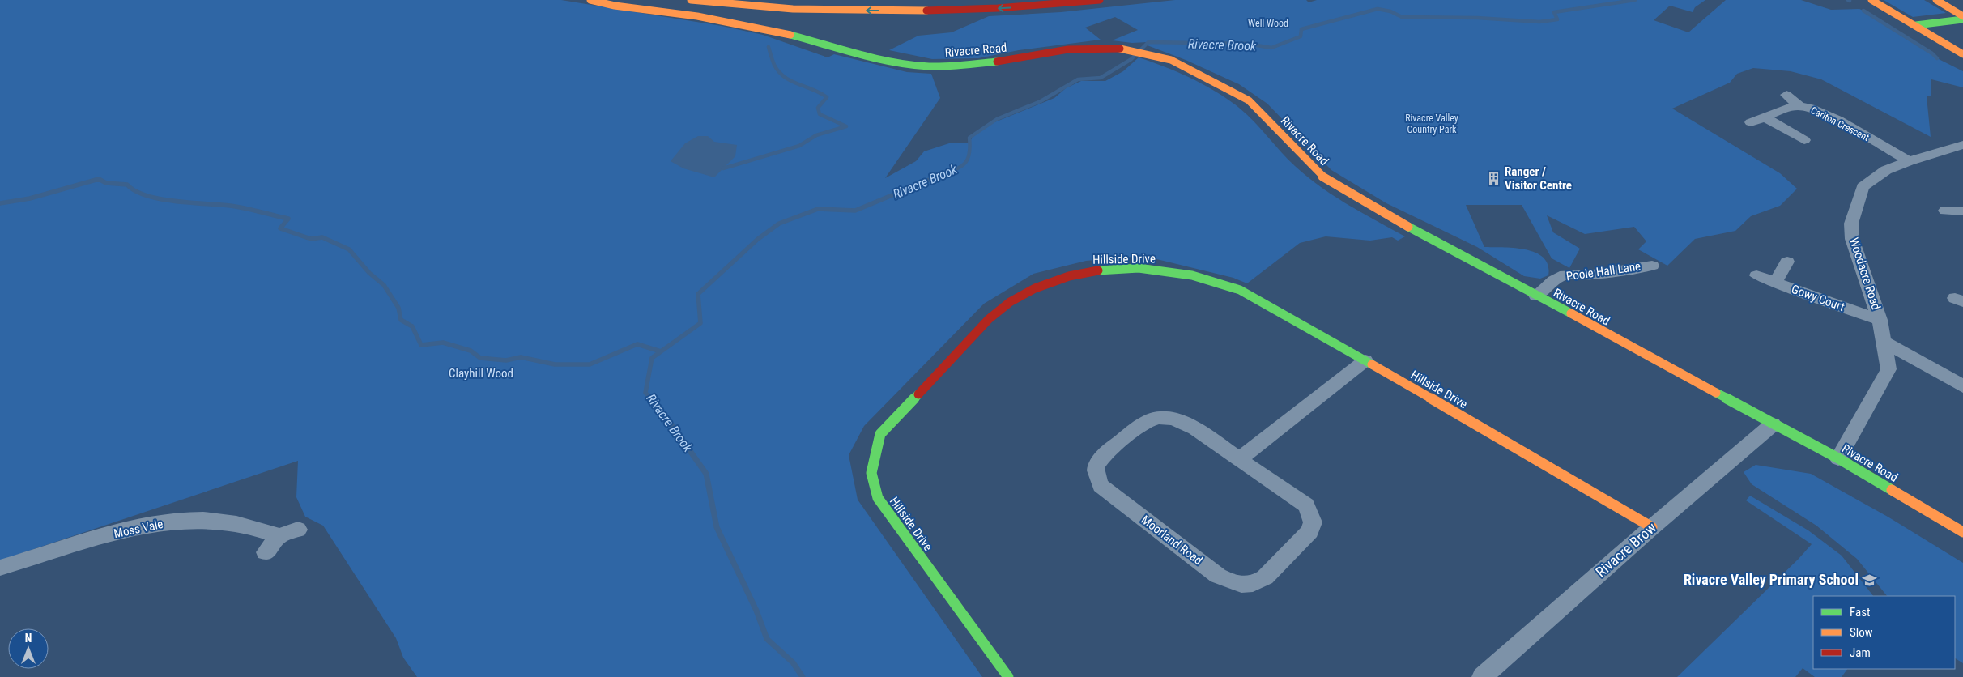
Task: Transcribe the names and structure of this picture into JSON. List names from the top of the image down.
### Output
{
  "streets": {
    "main road": ["Rivacre Road", "Hillside Drive"],
    "street": [
      "Carlton Crescent",
      "Poole Hall Lane",
      "Woodacre Road",
      "Gowy Court",
      "Moss Vale",
      "Moorland Road",
      "Rivacre Brow"
    ]
  },
  "crossings": [
    ["Rivacre Road", "Poole Hall Lane"],
    ["Rivacre Road", "Woodacre Road"],
    ["Rivacre Road", "Rivacre Brow"],
    ["Carlton Crescent", "Woodacre Road"],
    ["Hillside Drive", "Rivacre Brow"],
    ["Woodacre Road", "Gowy Court"]
  ],
  "water": ["Rivacre Brook"],
  "parks": ["Well Wood", "Rivacre Valley Country Park", "Clayhill Wood"],
  "places": {
    "building": ["Ranger / Visitor Centre"],
    "school or university": ["Rivacre Valley Primary School"]
  },
  "legend": ["Fast", "Slow", "Jam"],
  "north": "top"
}
